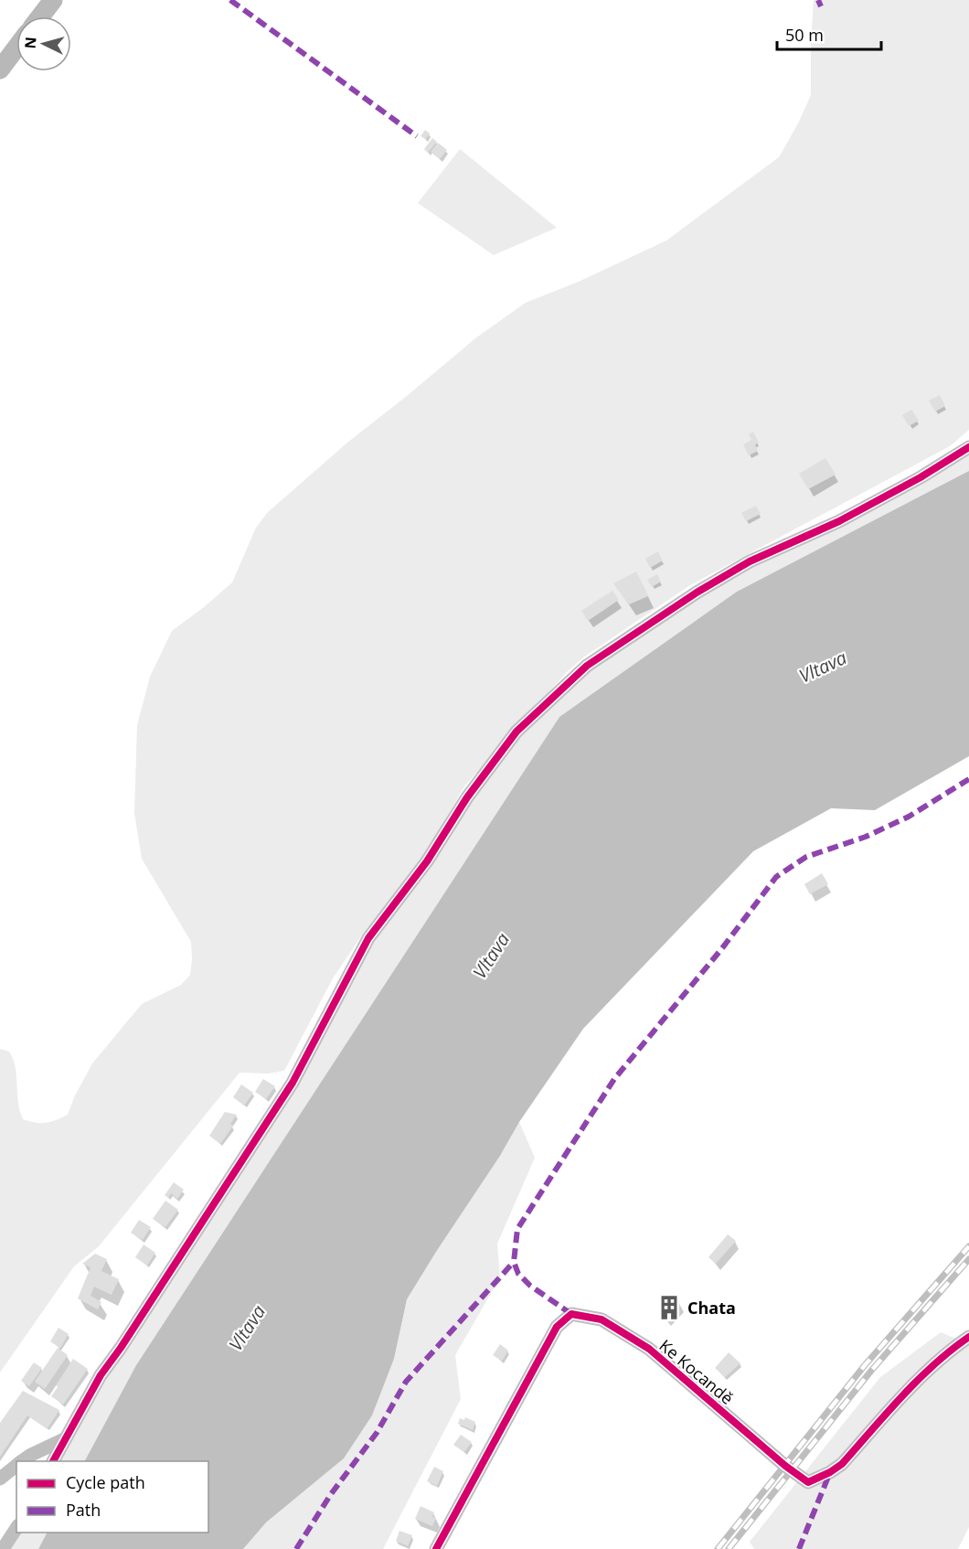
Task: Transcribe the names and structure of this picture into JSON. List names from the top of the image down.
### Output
{
  "streets": {
    "street": ["Ke Kocandě"]
  },
  "water": ["Vltava"],
  "places": {
    "building": ["Chata"]
  },
  "legend": ["Cycle path", "Path"],
  "scale_bar": "50 m",
  "north": "left"
}
